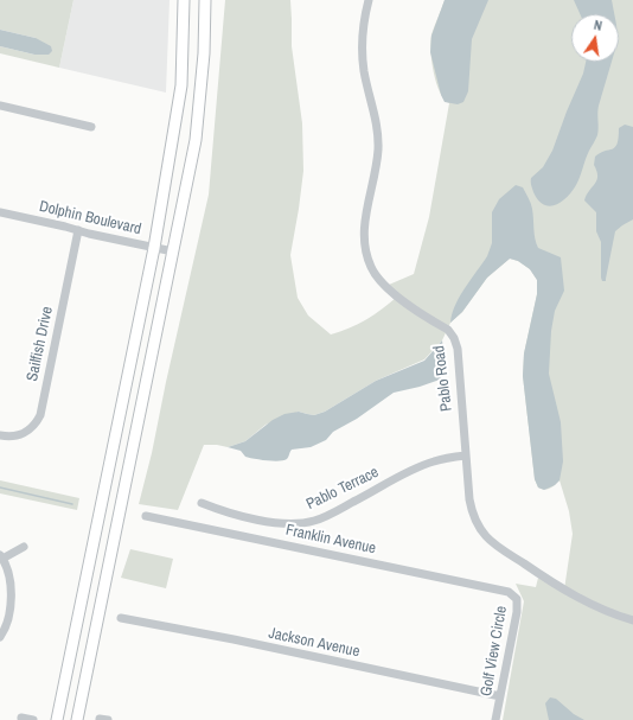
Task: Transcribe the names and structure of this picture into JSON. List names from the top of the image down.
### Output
{
  "streets": {
    "street": [
      "Dolphin Boulevard",
      "Sailfish Drive",
      "Pablo Road",
      "Pablo Terrace",
      "Franklin Avenue",
      "Jackson Avenue",
      "Golf View Circle"
    ]
  },
  "crossings": [
    ["Dolphin Boulevard", "Sailfish Drive"],
    ["Pablo Road", "Pablo Terrace"],
    ["Franklin Avenue", "Golf View Circle"],
    ["Jackson Avenue", "Golf View Circle"]
  ],
  "north": "top"
}
